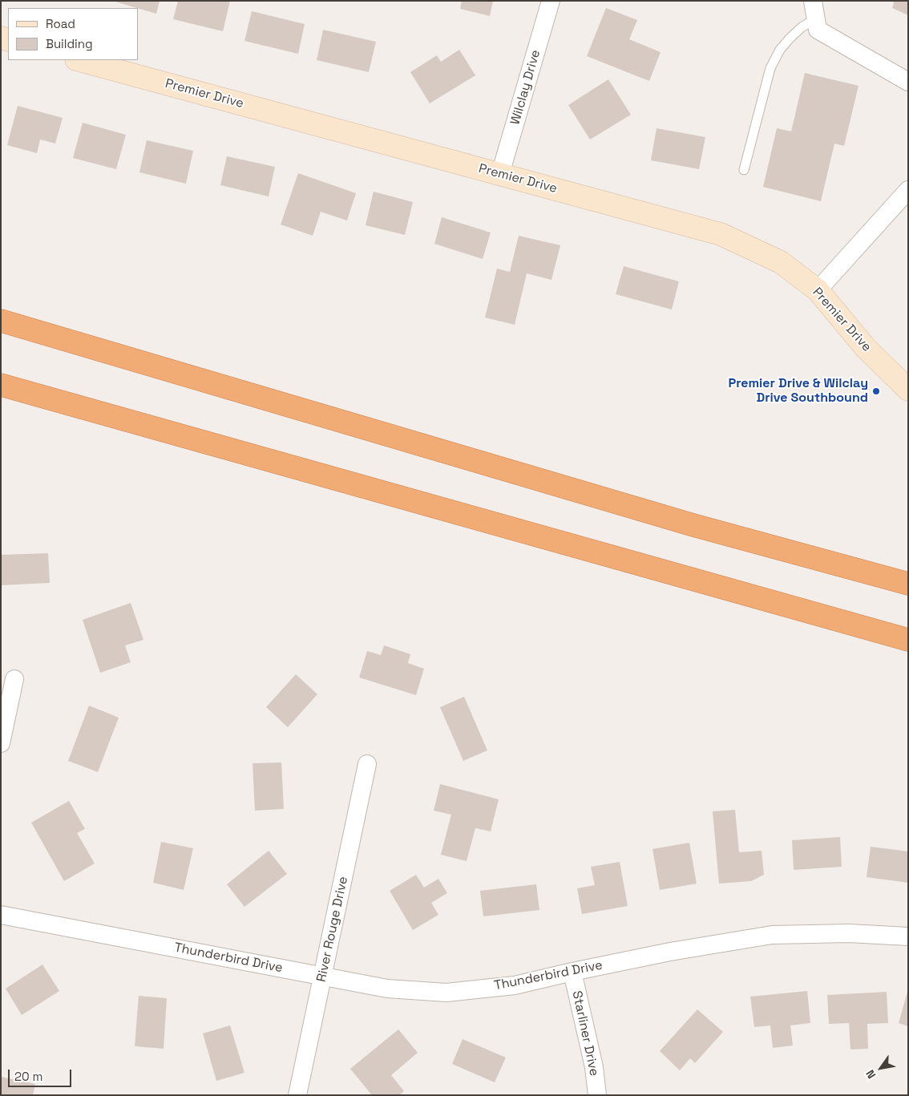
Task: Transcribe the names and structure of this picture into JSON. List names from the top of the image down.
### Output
{
  "streets": {
    "street": [
      "Wilclay Drive",
      "Premier Drive",
      "River Rouge Drive",
      "Thunderbird Drive",
      "Starliner Drive"
    ]
  },
  "crossings": [
    ["Wilclay Drive", "Premier Drive"],
    ["River Rouge Drive", "Thunderbird Drive"],
    ["Thunderbird Drive", "Starliner Drive"]
  ],
  "places": ["Premier Drive & Wilclay Drive Southbound"],
  "legend": ["Road", "Building"],
  "scale_bar": "20 m",
  "north": "bottom left"
}
